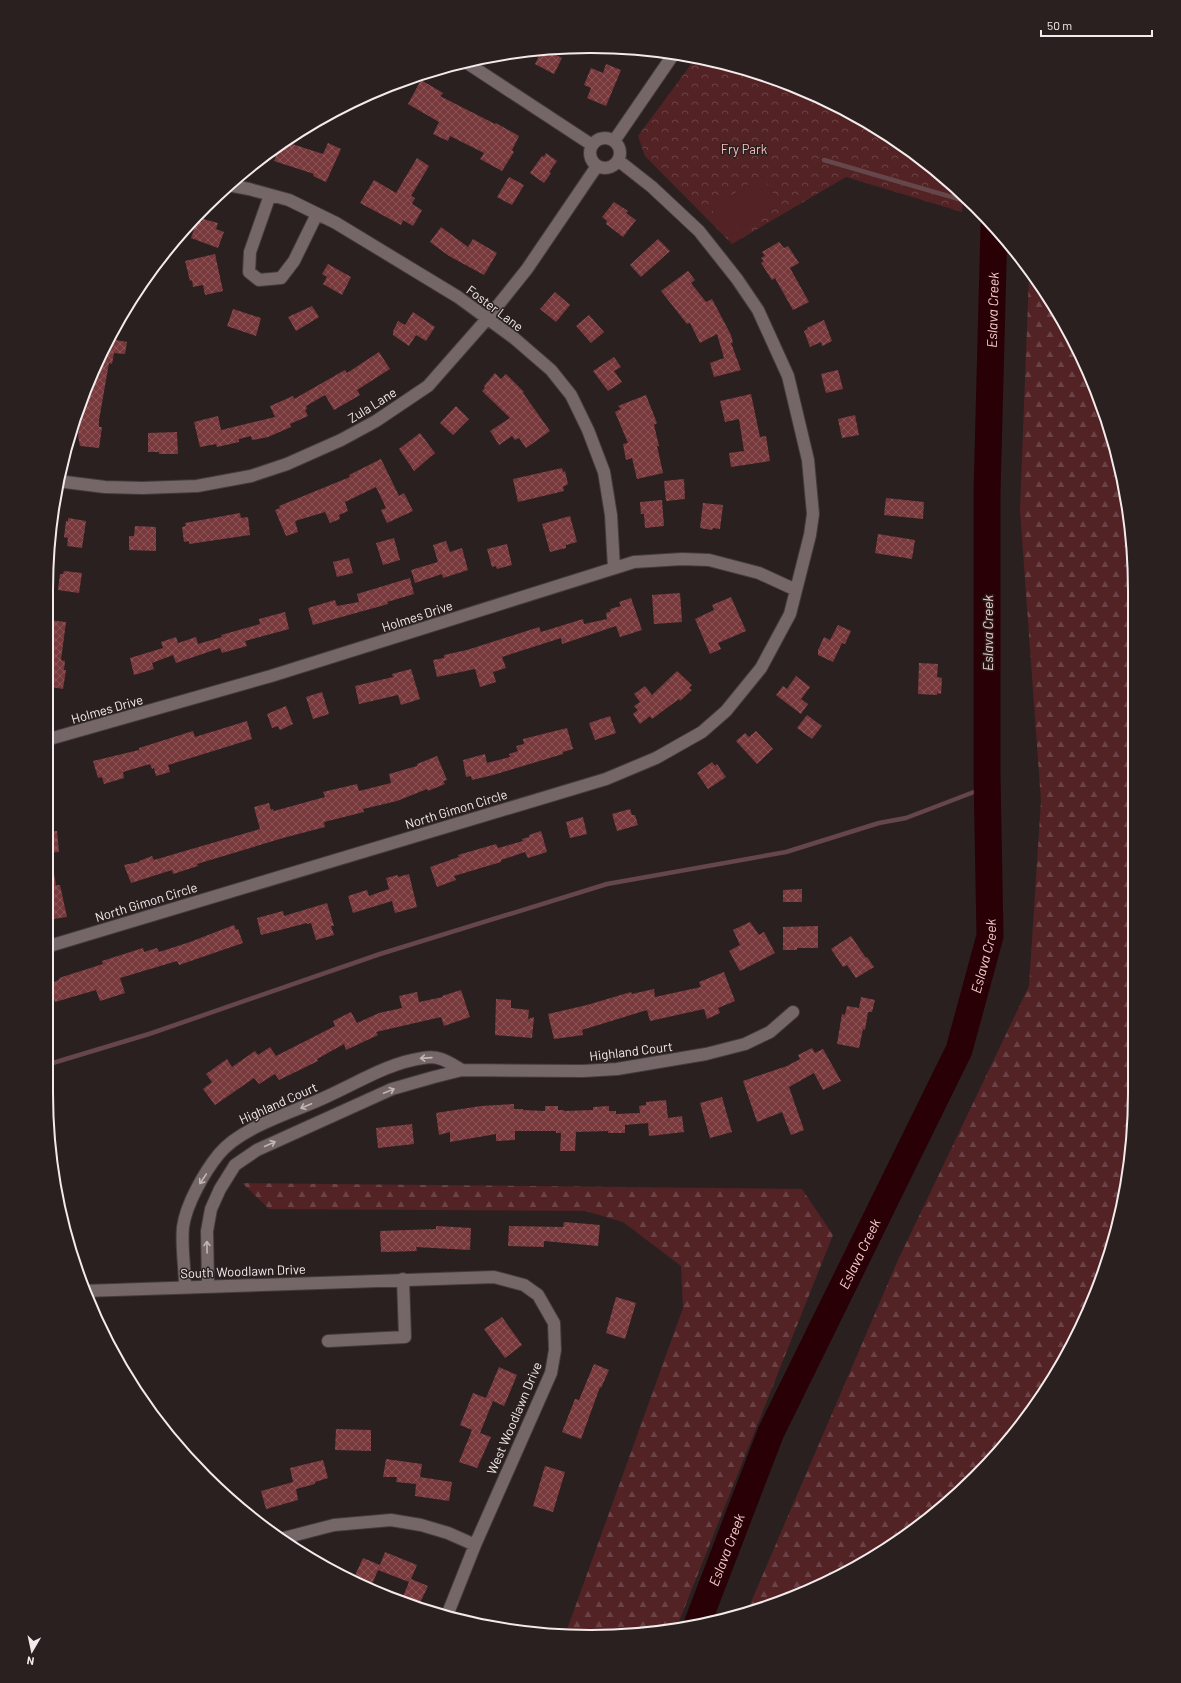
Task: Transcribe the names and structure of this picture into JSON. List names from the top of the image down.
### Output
{
  "streets": {
    "street": [
      "Foster Lane",
      "Zula Lane",
      "Holmes Drive",
      "North Gimon Circle",
      "Highland Court",
      "South Woodlawn Drive",
      "West Woodlawn Drive"
    ]
  },
  "crossings": [
    ["Foster Lane", "Zula Lane"],
    ["Foster Lane", "Holmes Drive"],
    ["Zula Lane", "North Gimon Circle"],
    ["Holmes Drive", "North Gimon Circle"],
    ["Highland Court", "South Woodlawn Drive"],
    ["South Woodlawn Drive", "West Woodlawn Drive"]
  ],
  "water": ["Eslava Creek"],
  "parks": ["Fry Park"],
  "scale_bar": "50 m",
  "north": "bottom"
}
